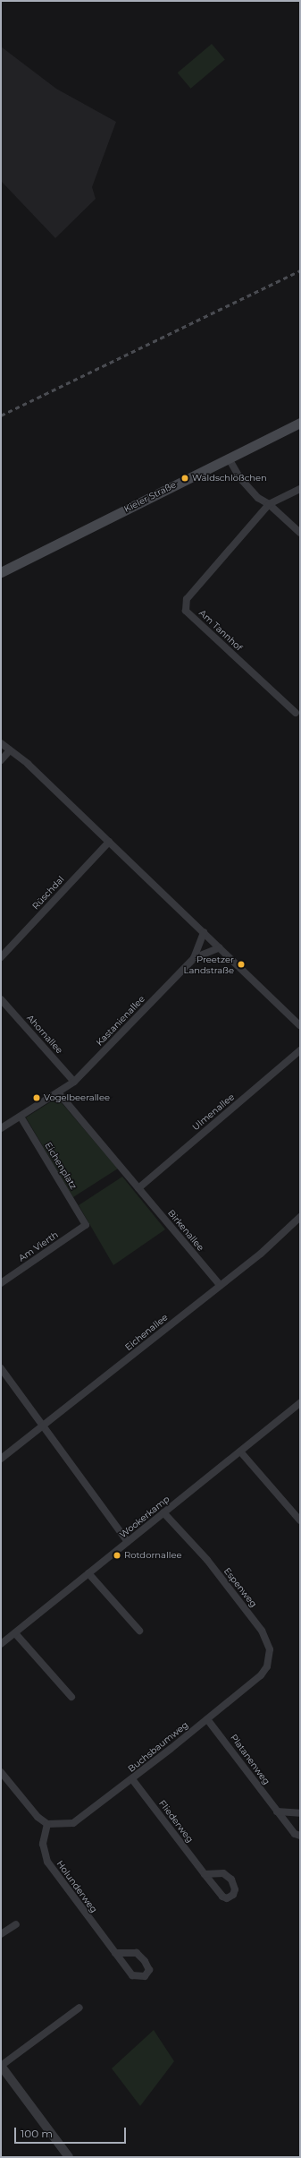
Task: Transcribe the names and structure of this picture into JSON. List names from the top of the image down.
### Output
{
  "streets": {
    "main road": ["Kieler Straße"],
    "street": [
      "Am Tannhof",
      "Rüschdal",
      "Kastanienallee",
      "Ahornallee",
      "Ulmenallee",
      "Eichenplatz",
      "Birkenallee",
      "Am Vierth",
      "Eichenallee",
      "Wookerkamp",
      "Espenweg",
      "Buchsbaumweg",
      "Platanenweg",
      "Fliederweg",
      "Holunderweg"
    ]
  },
  "crossings": [
    ["Kastanienallee", "Ahornallee"],
    ["Ulmenallee", "Birkenallee"],
    ["Eichenplatz", "Am Vierth"],
    ["Birkenallee", "Eichenallee"],
    ["Wookerkamp", "Espenweg"],
    ["Espenweg", "Buchsbaumweg"],
    ["Buchsbaumweg", "Platanenweg"],
    ["Buchsbaumweg", "Fliederweg"],
    ["Buchsbaumweg", "Holunderweg"]
  ],
  "places": [
    "Waldschlößchen",
    "Preetzer Landstraße",
    "Vogelbeerallee",
    "Rotdornallee"
  ],
  "scale_bar": "100 m"
}
